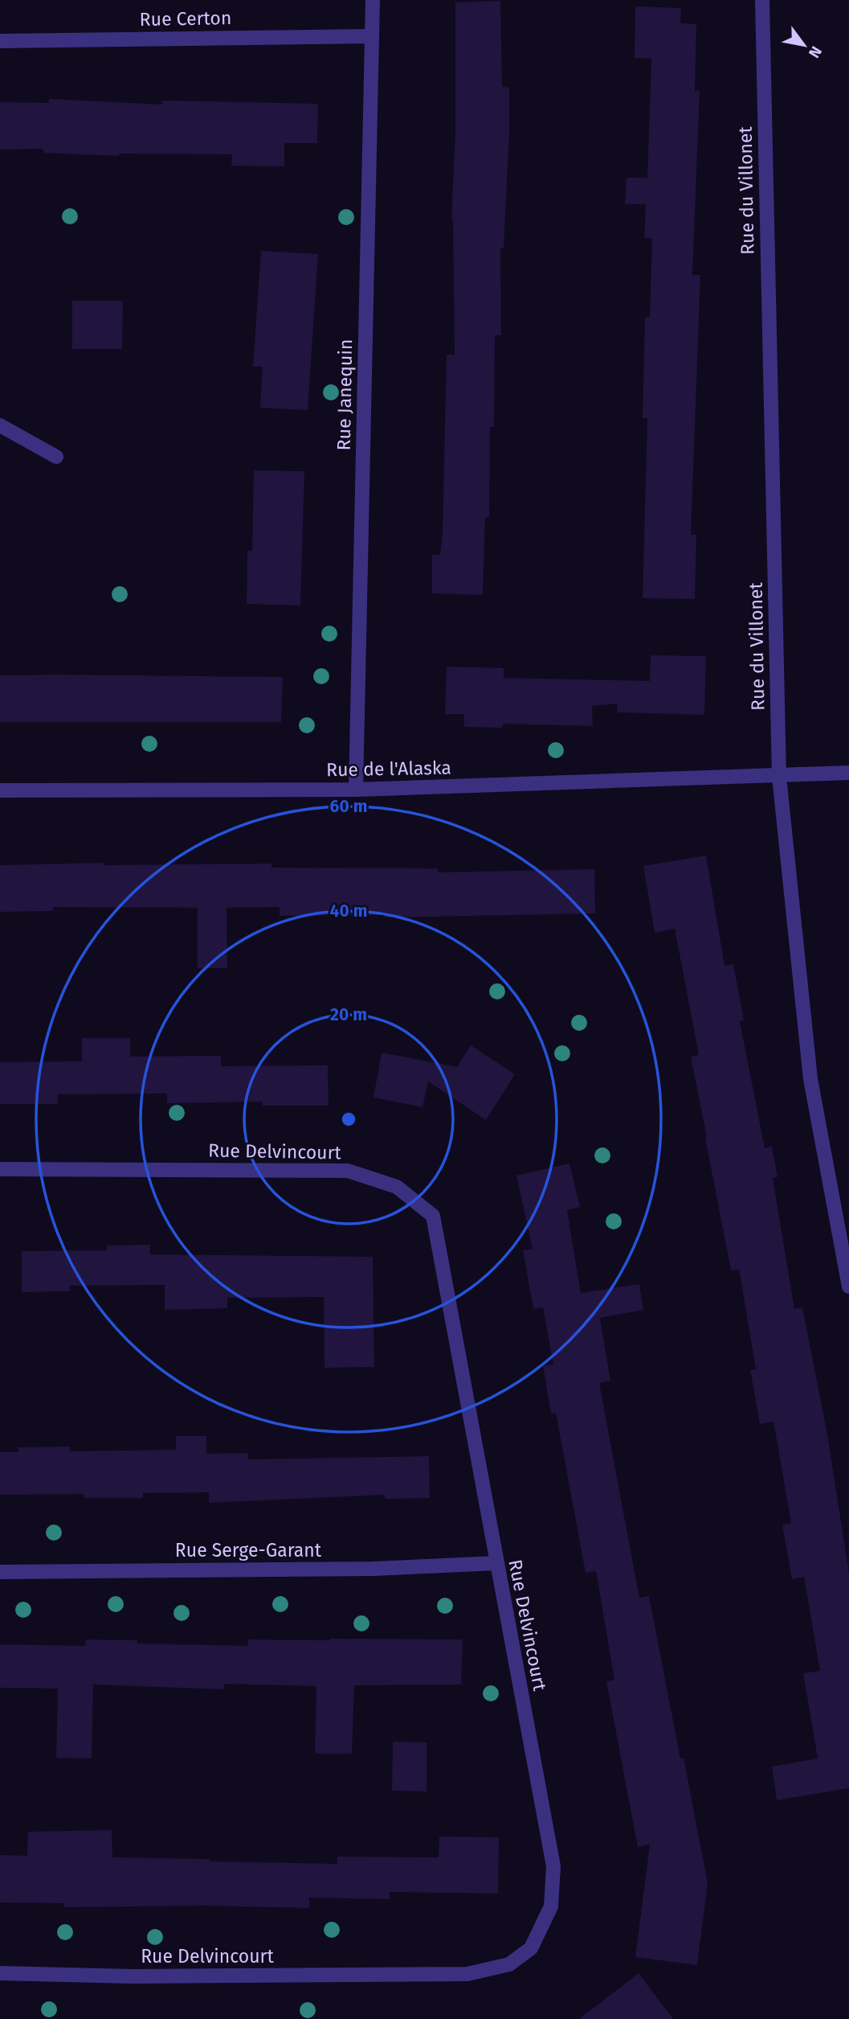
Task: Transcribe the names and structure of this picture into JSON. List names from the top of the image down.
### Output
{
  "streets": {
    "street": [
      "Rue Certon",
      "Rue du Villonet",
      "Rue Janequin",
      "Rue de l'Alaska",
      "Rue Delvincourt",
      "Rue Serge-Garant"
    ]
  },
  "crossings": [
    ["Rue Certon", "Rue Janequin"],
    ["Rue du Villonet", "Rue de l'Alaska"],
    ["Rue Janequin", "Rue de l'Alaska"],
    ["Rue Delvincourt", "Rue Serge-Garant"]
  ],
  "north": "bottom right",
  "rings": ["60 m", "40 m", "20 m"]
}
